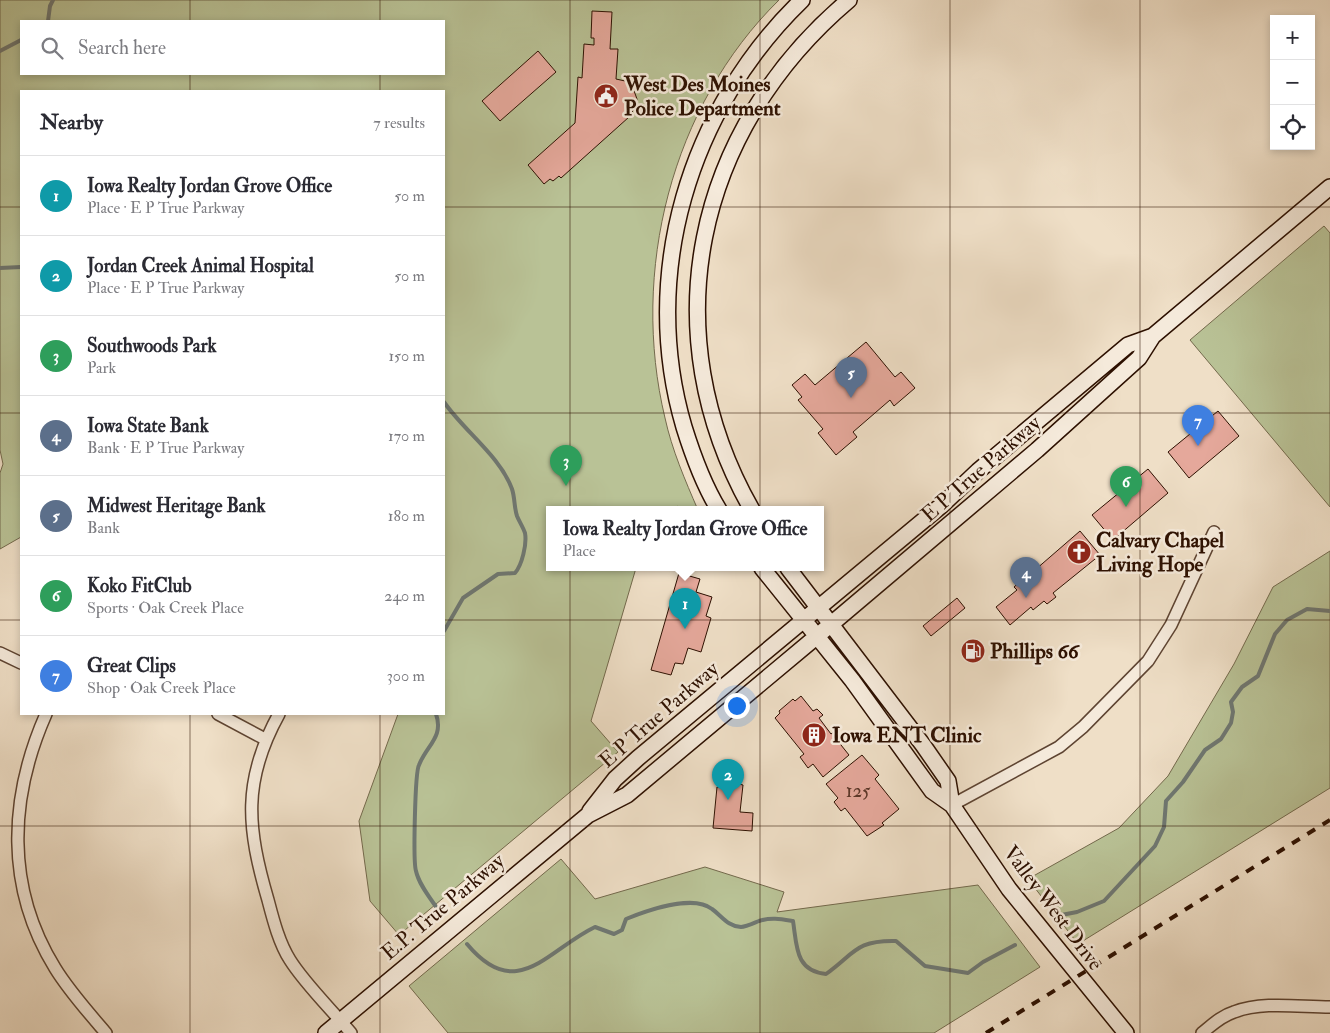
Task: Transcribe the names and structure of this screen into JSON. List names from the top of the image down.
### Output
{
  "streets": {
    "main road": ["E P True Parkway", "E.P. True Parkway", "Valley West Drive"]
  },
  "crossings": [
    ["E P True Parkway", "E.P. True Parkway"],
    ["E P True Parkway", "Valley West Drive"]
  ],
  "places": {
    "public building": ["West Des Moines Police Department"],
    "church": ["Calvary Chapel Living Hope"],
    "fuel station": ["Phillips 66"],
    "building": ["Iowa ENT Clinic"]
  },
  "house_numbers": ["125"],
  "page": {
    "map_buttons": ["+", "−"],
    "search": "Search here",
    "heading": ["Nearby", "7 results"],
    "list": [
      {
        "mark": "1",
        "name": "Iowa Realty Jordan Grove Office",
        "note": "Place · E P True Parkway",
        "value": "50 m"
      },
      {
        "mark": "2",
        "name": "Jordan Creek Animal Hospital",
        "note": "Place · E P True Parkway",
        "value": "50 m"
      },
      {
        "mark": "3",
        "name": "Southwoods Park",
        "note": "Park",
        "value": "150 m"
      },
      {
        "mark": "4",
        "name": "Iowa State Bank",
        "note": "Bank · E P True Parkway",
        "value": "170 m"
      },
      {
        "mark": "5",
        "name": "Midwest Heritage Bank",
        "note": "Bank",
        "value": "180 m"
      },
      {
        "mark": "6",
        "name": "Koko FitClub",
        "note": "Sports · Oak Creek Place",
        "value": "240 m"
      },
      {
        "mark": "7",
        "name": "Great Clips",
        "note": "Shop · Oak Creek Place",
        "value": "300 m"
      }
    ],
    "pins": [
      "5",
      "7",
      "3",
      "6",
      "4",
      "1",
      "2"
    ],
    "popup": ["Iowa Realty Jordan Grove Office", "Place"]
  }
}
